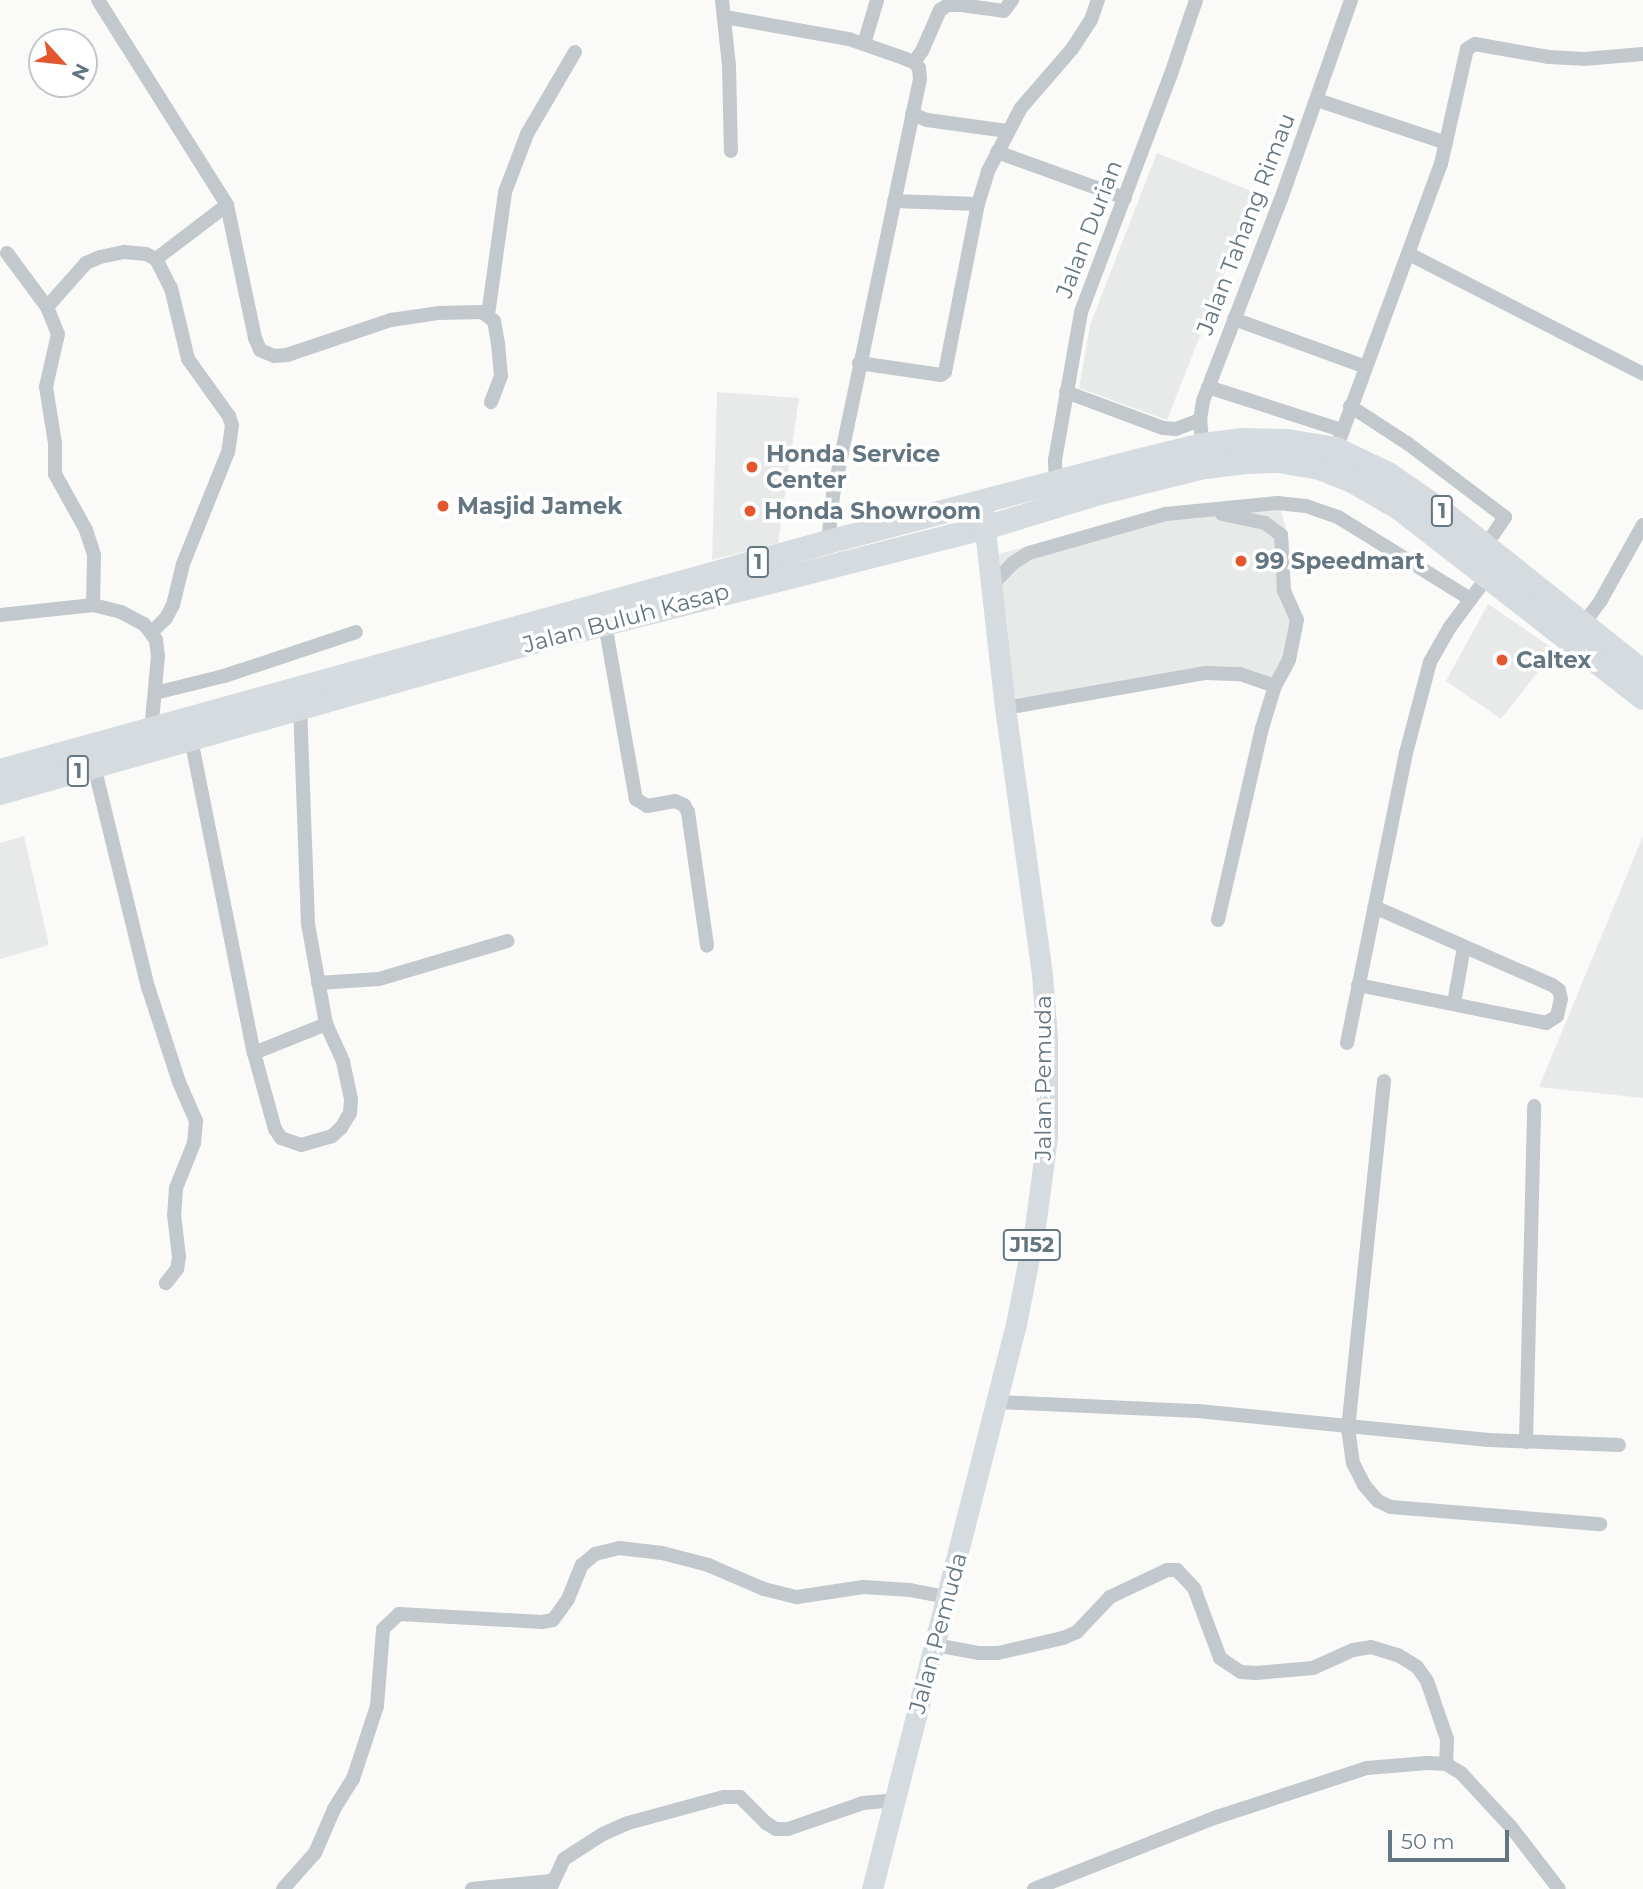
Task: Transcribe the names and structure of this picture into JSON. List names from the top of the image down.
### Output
{
  "streets": {
    "highway": ["1", "Jalan Buluh Kasap"],
    "main road": ["Jalan Pemuda", "J152"],
    "street": ["Jalan Tahang Rimau", "Jalan Durian"]
  },
  "crossings": [
    ["Jalan Tahang Rimau", "Jalan Buluh Kasap"],
    ["Jalan Durian", "Jalan Buluh Kasap"],
    ["Jalan Buluh Kasap", "Jalan Pemuda"]
  ],
  "places": [
    "Honda Service Center",
    "Masjid Jamek",
    "Honda Showroom",
    "99 Speedmart",
    "Caltex"
  ],
  "scale_bar": "50 m",
  "north": "bottom right"
}
